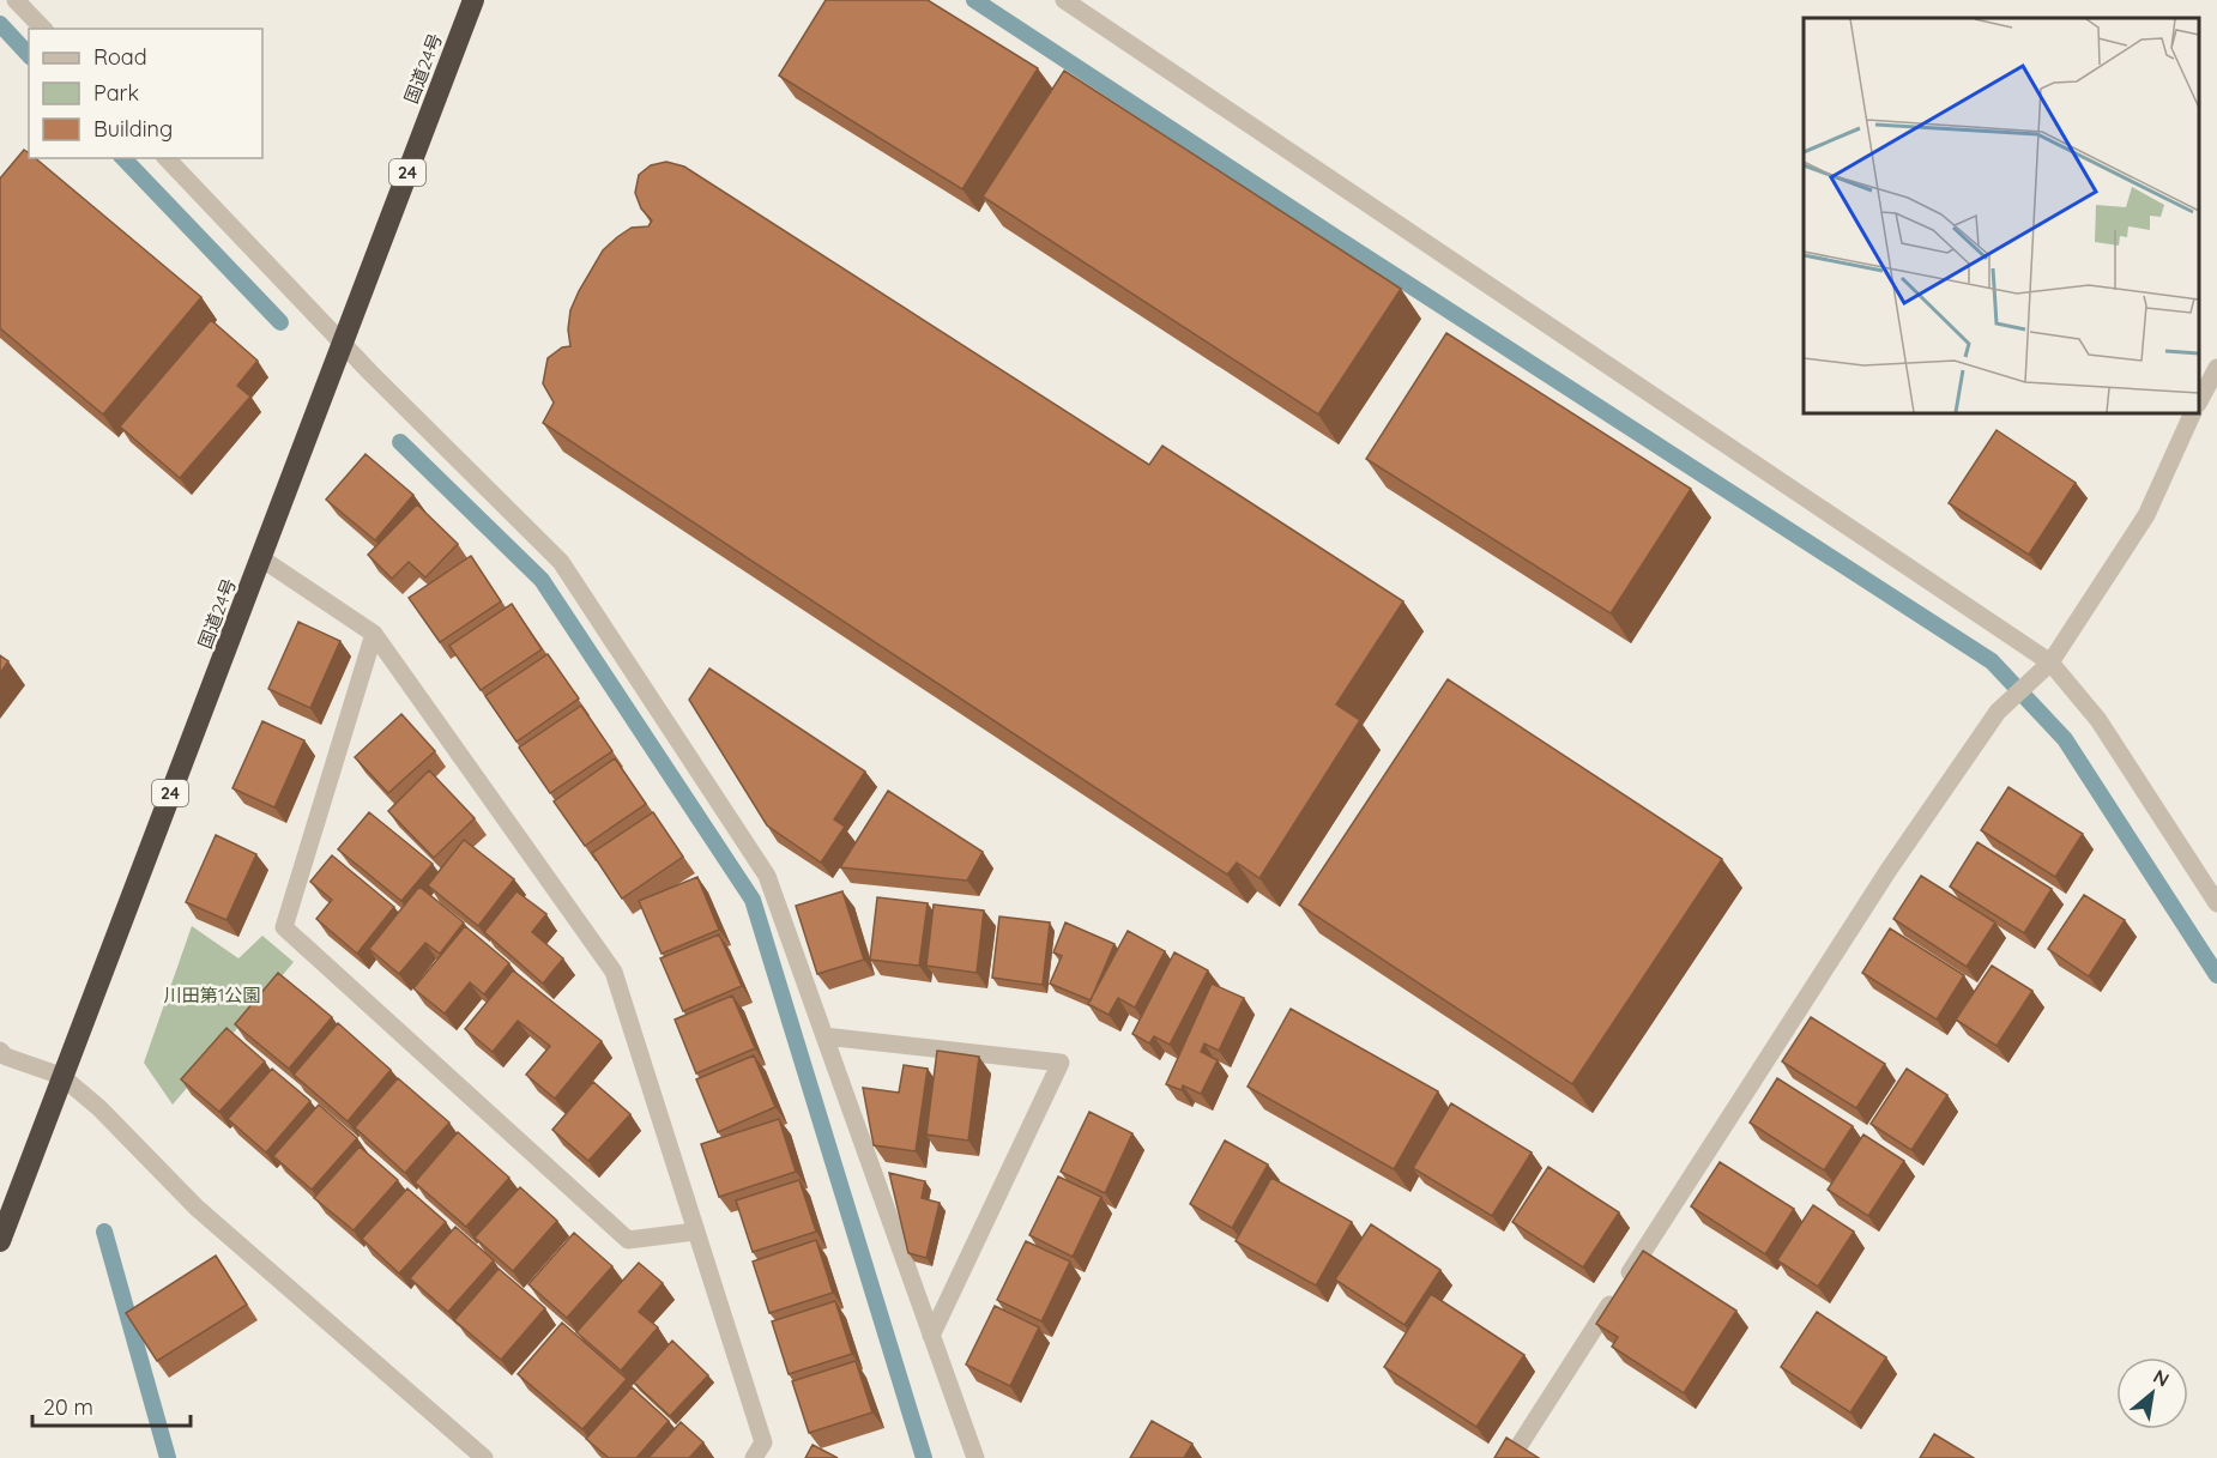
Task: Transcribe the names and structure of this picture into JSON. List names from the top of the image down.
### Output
{
  "streets": {
    "highway": ["国道24号", "24"]
  },
  "parks": ["川田第1公園"],
  "legend": ["Road", "Park", "Building"],
  "scale_bar": "20 m",
  "north": "top right"
}
